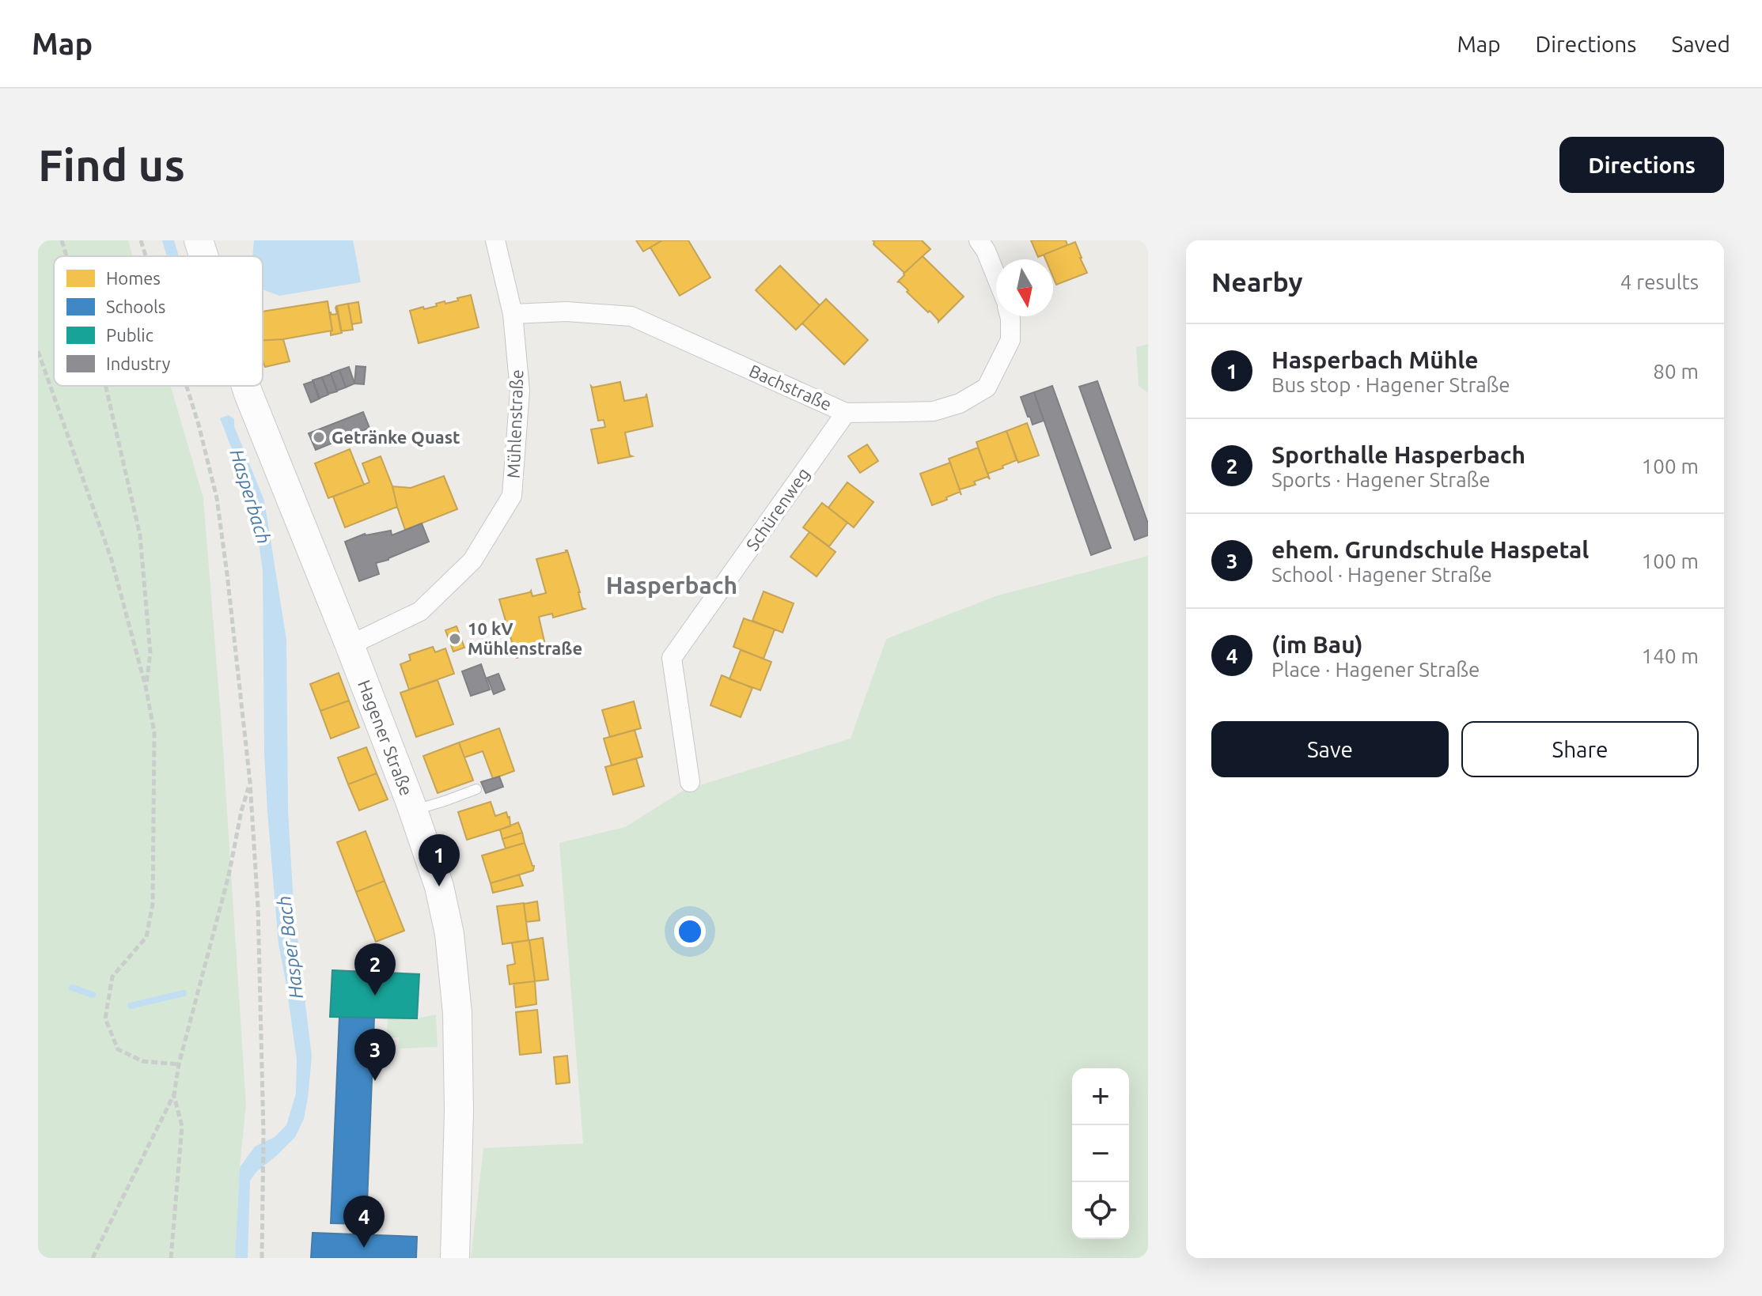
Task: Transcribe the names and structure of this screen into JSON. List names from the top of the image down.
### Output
{
  "streets": {
    "main road": ["Hagener Straße"],
    "street": ["Bachstraße", "Mühlenstraße", "Schürenweg"]
  },
  "crossings": [
    ["Bachstraße", "Mühlenstraße"],
    ["Bachstraße", "Schürenweg"],
    ["Mühlenstraße", "Hagener Straße"]
  ],
  "districts": ["Hasperbach"],
  "water": ["Hasperbach", "Hasper Bach"],
  "places": ["Getränke Quast", "10 kV Mühlenstraße"],
  "legend": [
    "Homes",
    "Schools",
    "Public",
    "Industry"
  ],
  "north": "bottom",
  "page": {
    "header": "Map",
    "nav": ["Map", "Directions", "Saved"],
    "buttons": [
      "Directions",
      ["Save", "Share"]
    ],
    "title": "Find us",
    "heading": ["Nearby", "4 results"],
    "list": [
      {
        "mark": "1",
        "name": "Hasperbach Mühle",
        "note": "Bus stop · Hagener Straße",
        "value": "80 m"
      },
      {
        "mark": "2",
        "name": "Sporthalle Hasperbach",
        "note": "Sports · Hagener Straße",
        "value": "100 m"
      },
      {
        "mark": "3",
        "name": "ehem. Grundschule Haspetal",
        "note": "School · Hagener Straße",
        "value": "100 m"
      },
      {
        "mark": "4",
        "name": "(im Bau)",
        "note": "Place · Hagener Straße",
        "value": "140 m"
      }
    ],
    "pins": [
      "1",
      "2",
      "3",
      "4"
    ],
    "map_buttons": ["+", "−"]
  }
}
